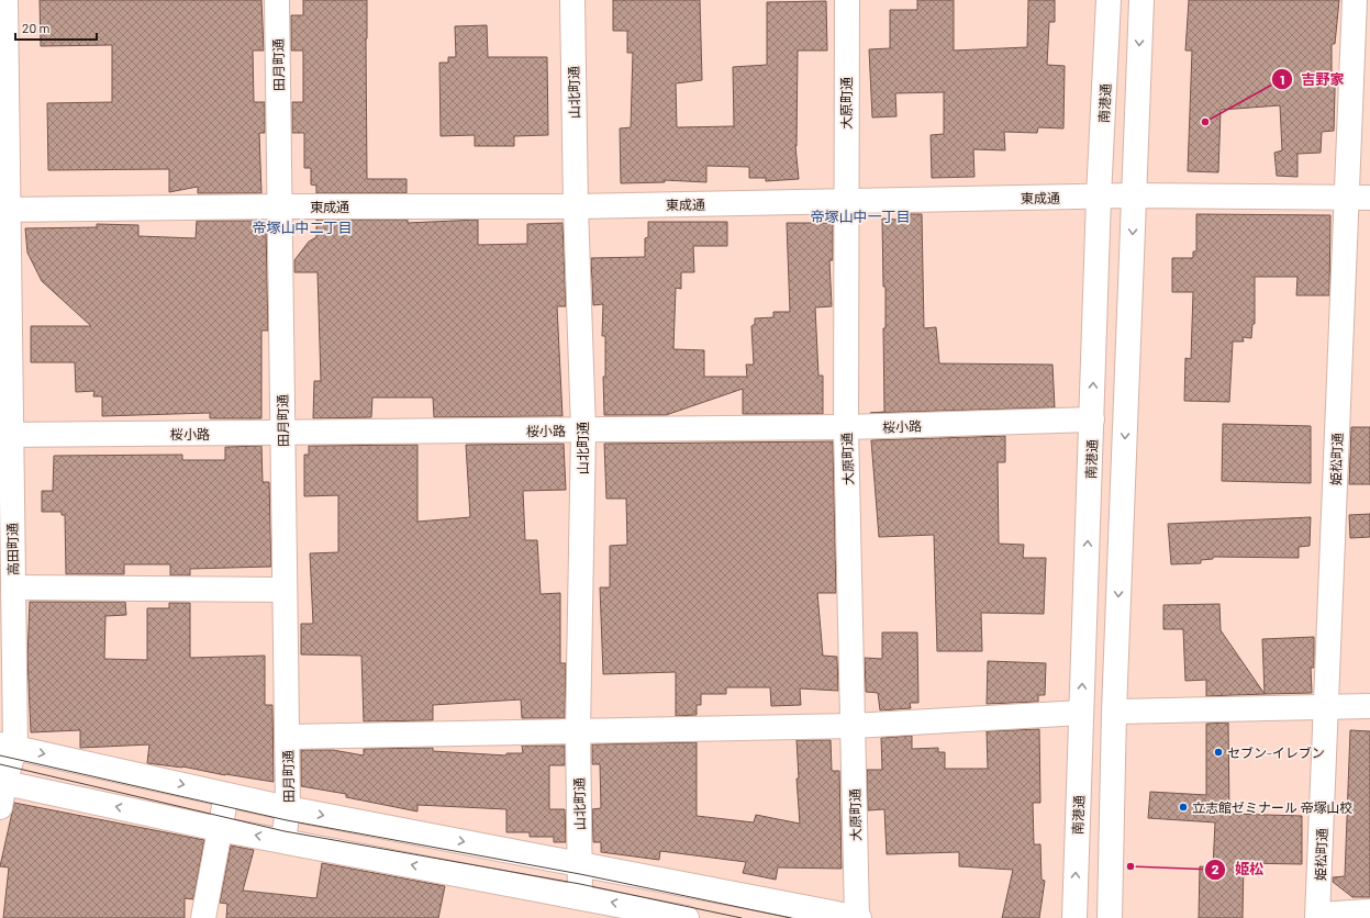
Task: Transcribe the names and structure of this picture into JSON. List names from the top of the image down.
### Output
{
  "streets": {
    "street": [
      "田月町通",
      "山北町通",
      "大原町通",
      "南港通",
      "東成通",
      "桜小路",
      "姫松町通",
      "高田町通"
    ]
  },
  "crossings": [
    ["田月町通", "東成通"],
    ["田月町通", "桜小路"],
    ["山北町通", "東成通"],
    ["山北町通", "桜小路"],
    ["大原町通", "東成通"],
    ["大原町通", "桜小路"],
    ["南港通", "東成通"],
    ["南港通", "桜小路"],
    ["東成通", "姫松町通"],
    ["東成通", "高田町通"],
    ["桜小路", "高田町通"]
  ],
  "districts": ["帝塚山中一丁目", "帝塚山中二丁目"],
  "places": [
    "吉野家",
    "セブン-イレブン",
    "立志館ゼミナール 帝塚山校",
    "姫松"
  ],
  "scale_bar": "20 m"
}
